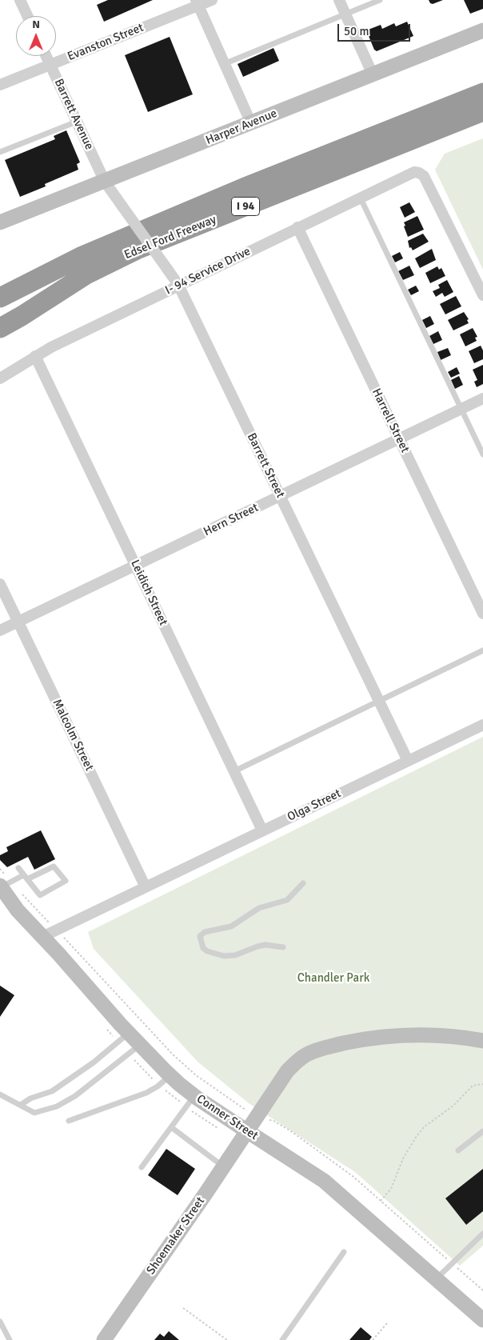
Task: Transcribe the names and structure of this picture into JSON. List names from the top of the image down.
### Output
{
  "streets": {
    "highway": ["I 94", "Edsel Ford Freeway"],
    "main road": ["Harper Avenue", "Conner Street", "Shoemaker Street"],
    "street": [
      "Evanston Street",
      "Barrett Avenue",
      "I- 94 Service Drive",
      "Harrell Street",
      "Barrett Street",
      "Hern Street",
      "Leidich Street",
      "Malcolm Street",
      "Olga Street"
    ]
  },
  "crossings": [
    ["Evanston Street", "Barrett Avenue"],
    ["Barrett Avenue", "Harper Avenue"],
    ["Barrett Avenue", "Barrett Street"],
    ["Harper Avenue", "Barrett Street"],
    ["I- 94 Service Drive", "Harrell Street"],
    ["I- 94 Service Drive", "Barrett Street"],
    ["I- 94 Service Drive", "Leidich Street"],
    ["Harrell Street", "Hern Street"],
    ["Barrett Street", "Hern Street"],
    ["Barrett Street", "Olga Street"],
    ["Hern Street", "Leidich Street"],
    ["Hern Street", "Malcolm Street"],
    ["Leidich Street", "Olga Street"],
    ["Malcolm Street", "Olga Street"],
    ["Olga Street", "Conner Street"],
    ["Conner Street", "Shoemaker Street"]
  ],
  "parks": ["Chandler Park"],
  "scale_bar": "50 m",
  "north": "top"
}
